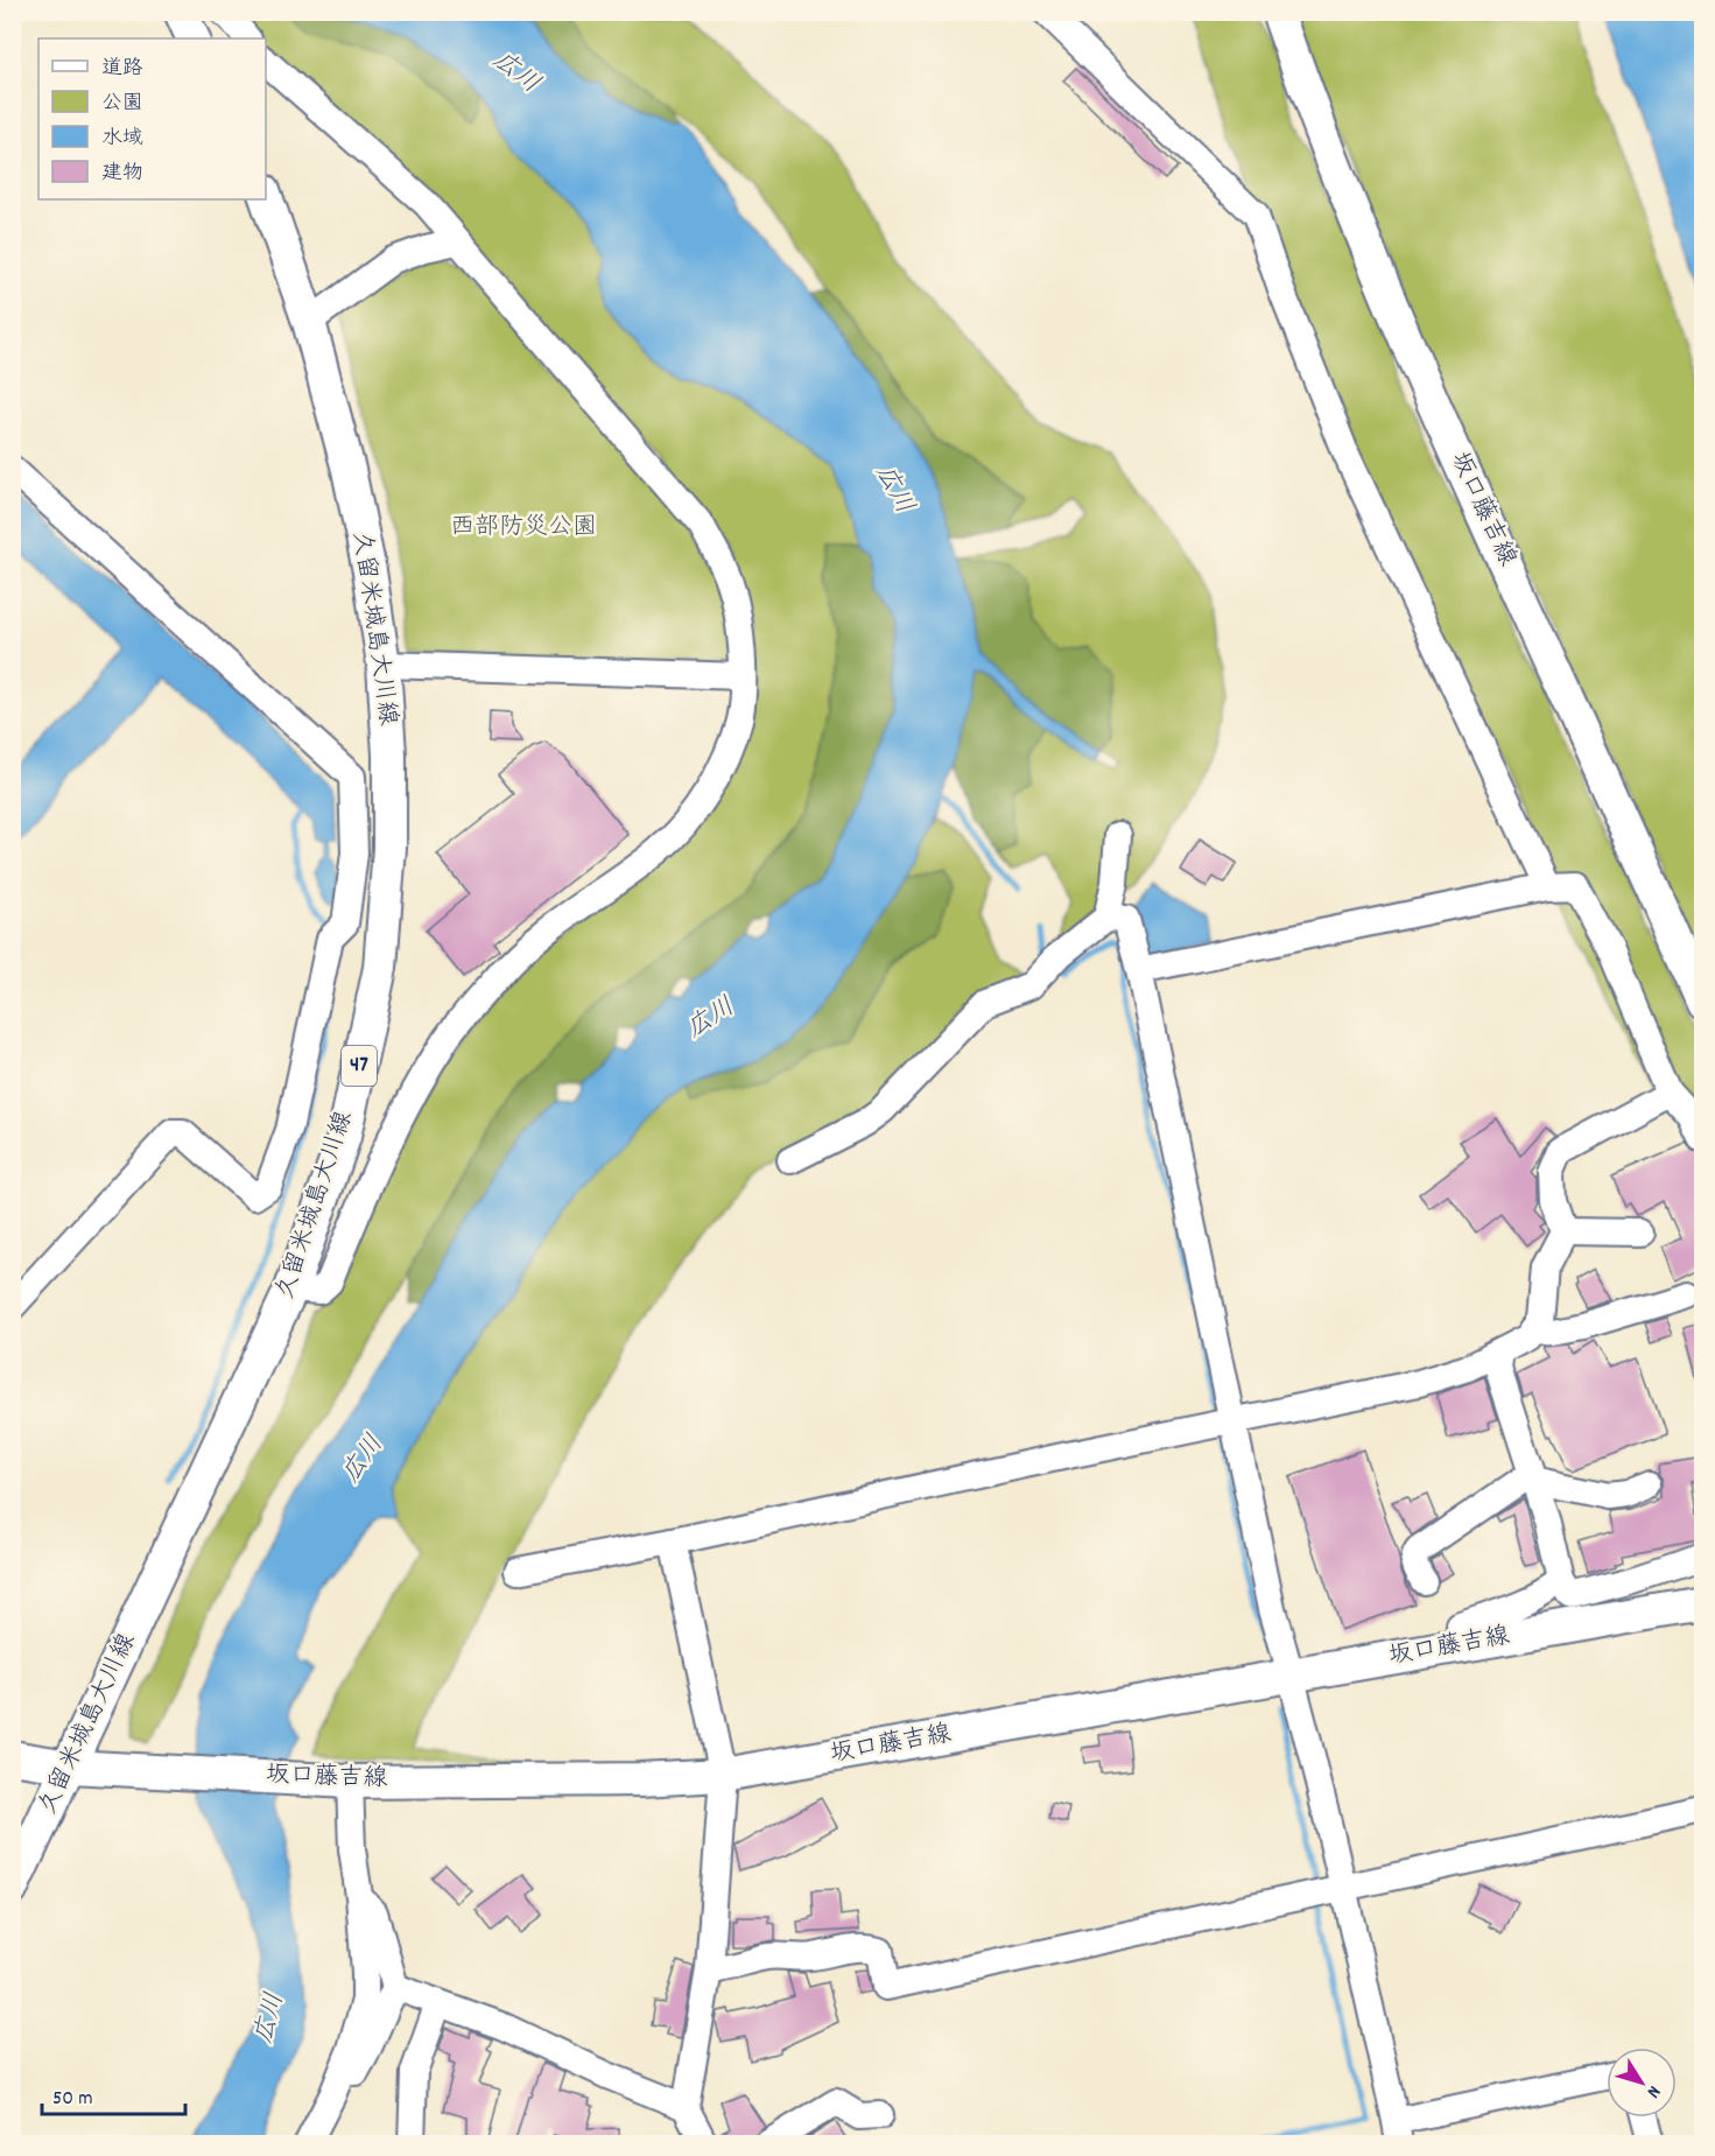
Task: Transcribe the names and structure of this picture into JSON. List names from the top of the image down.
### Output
{
  "streets": {
    "main road": ["坂口藤吉線", "久留米城島大川線", "47"]
  },
  "crossings": [
    ["坂口藤吉線", "久留米城島大川線"]
  ],
  "water": ["広川"],
  "parks": ["西部防災公園"],
  "legend": [
    "道路",
    "公園",
    "水域",
    "建物"
  ],
  "scale_bar": "50 m",
  "north": "bottom right"
}
